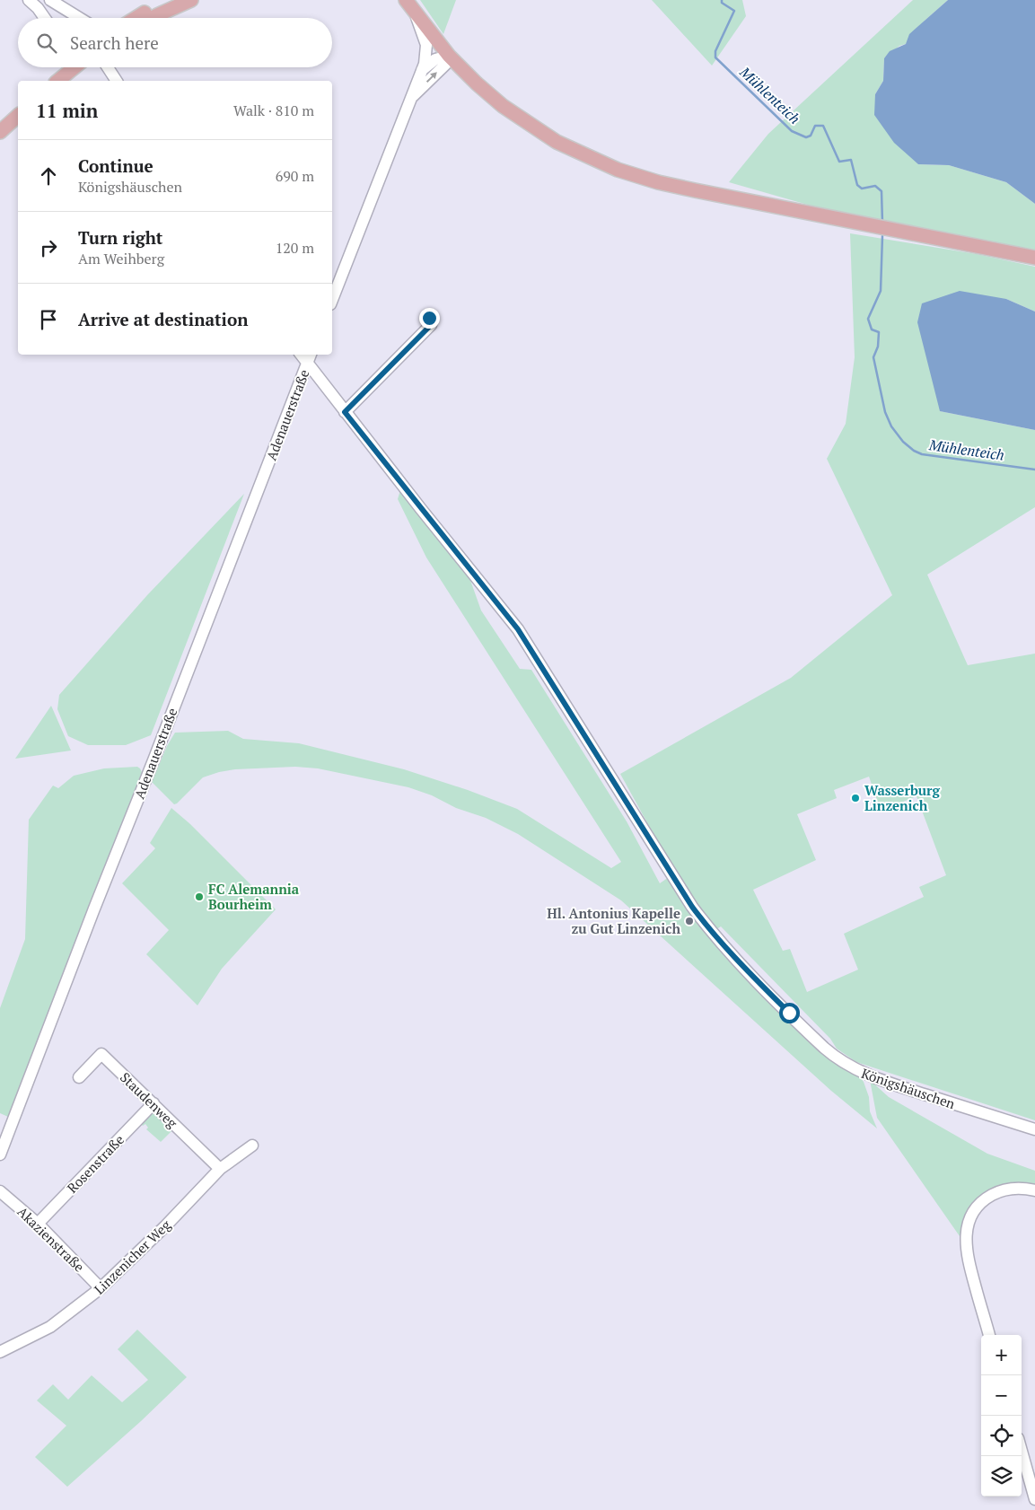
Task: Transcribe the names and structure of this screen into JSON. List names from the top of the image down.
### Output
{
  "streets": {
    "street": [
      "Adenauerstraße",
      "Königshäuschen",
      "Staudenweg",
      "Rosenstraße",
      "Akazienstraße",
      "Linzenicher Weg"
    ]
  },
  "crossings": [
    ["Adenauerstraße", "Königshäuschen"],
    ["Staudenweg", "Rosenstraße"],
    ["Staudenweg", "Linzenicher Weg"],
    ["Rosenstraße", "Akazienstraße"],
    ["Akazienstraße", "Linzenicher Weg"]
  ],
  "water": ["Mühlenteich"],
  "places": ["Wasserburg Linzenich", "FC Alemannia Bourheim", "Hl. Antonius Kapelle zu Gut Linzenich"],
  "page": {
    "search": "Search here",
    "heading": ["11 min", "Walk · 810 m"],
    "list": [
      ["Continue", "Königshäuschen", "690 m"],
      ["Turn right", "Am Weihberg", "120 m"],
      "Arrive at destination"
    ],
    "map_buttons": ["+", "−"]
  }
}
